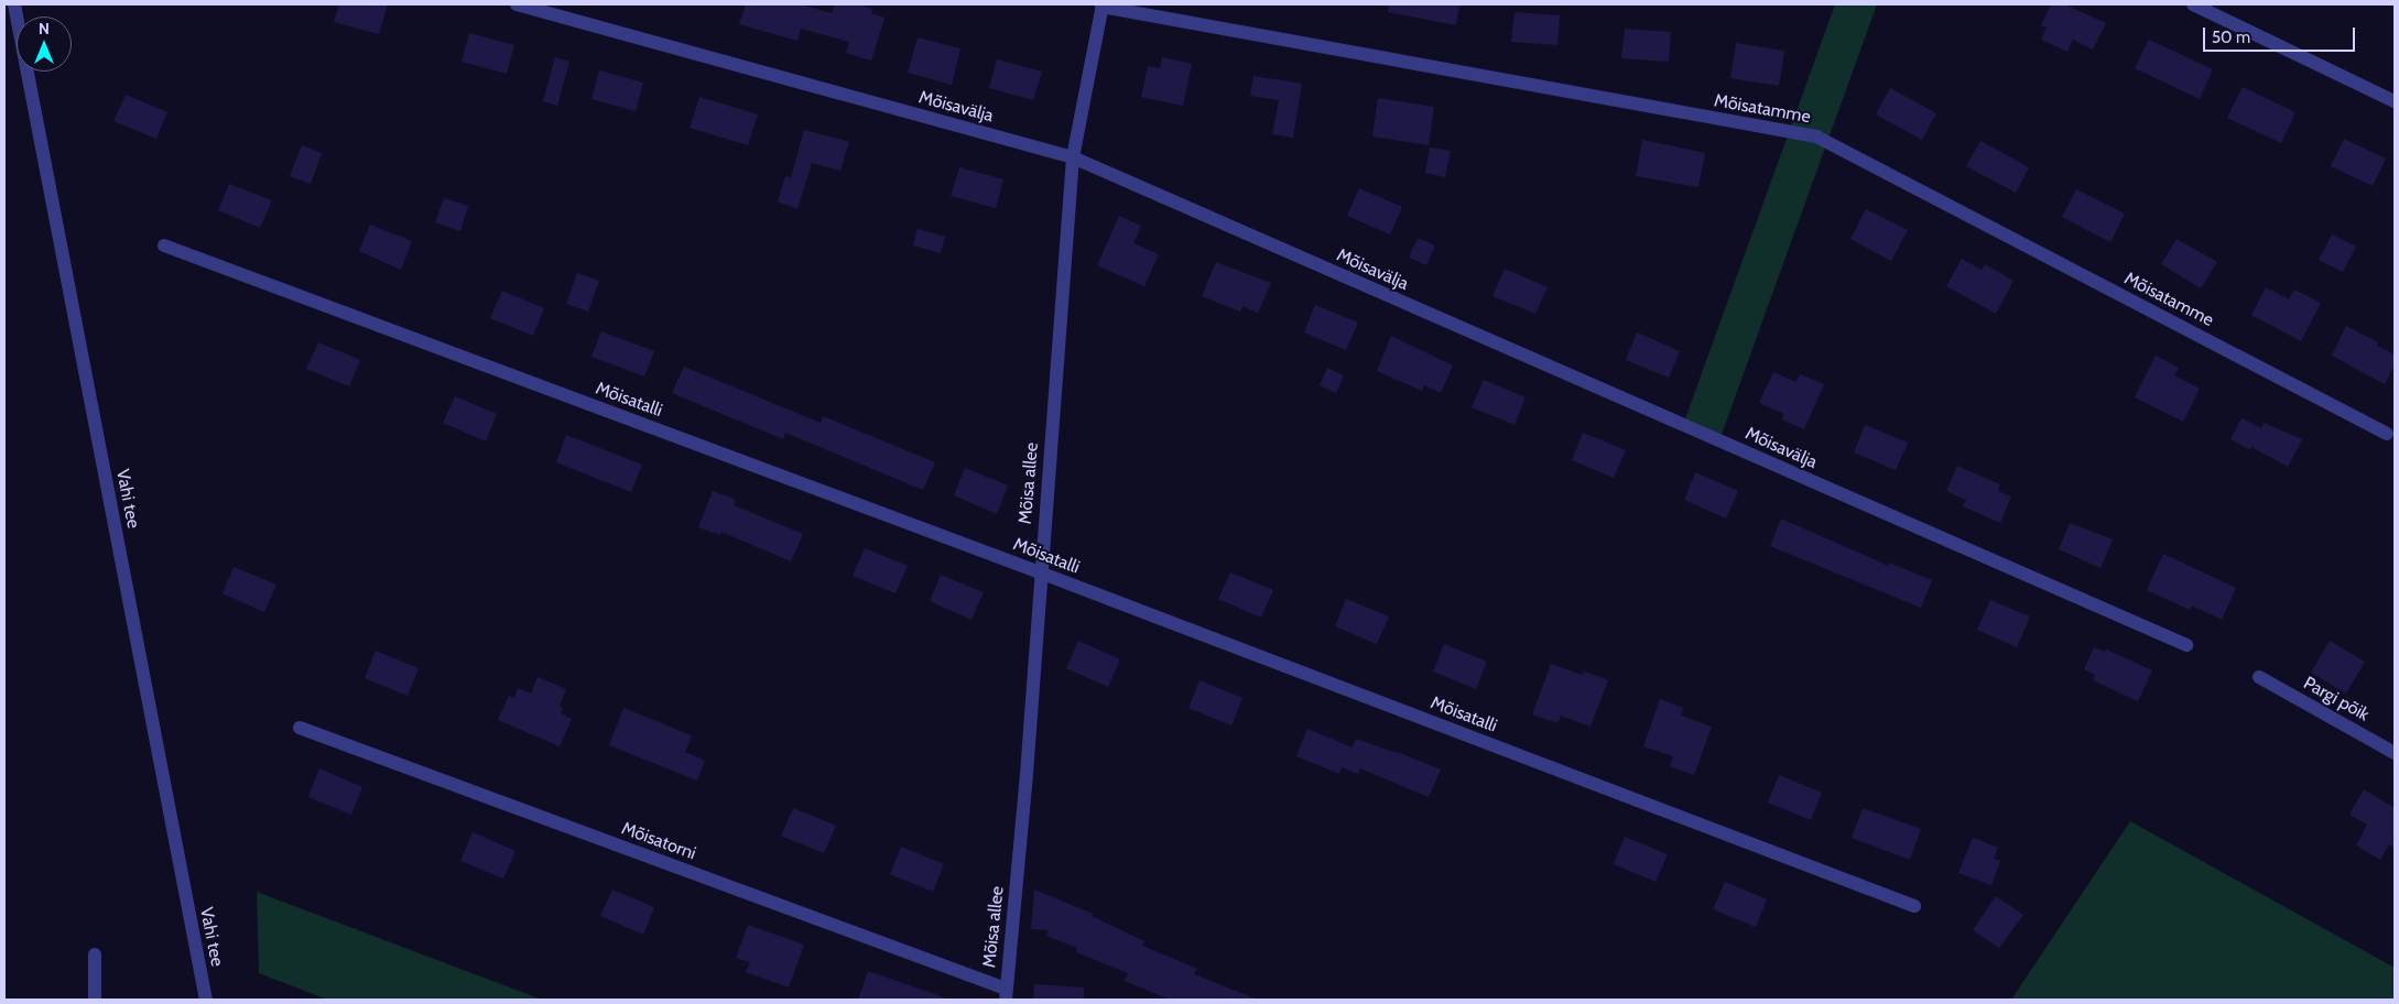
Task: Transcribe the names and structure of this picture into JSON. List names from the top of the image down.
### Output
{
  "streets": {
    "street": [
      "Mõisavälja",
      "Mõisatamme",
      "Mõisatalli",
      "Mõisa allee",
      "Vahi tee",
      "Pargi põik",
      "Mõisatorni"
    ]
  },
  "crossings": [
    ["Mõisavälja", "Mõisa allee"],
    ["Mõisatamme", "Mõisa allee"],
    ["Mõisatalli", "Mõisa allee"],
    ["Mõisa allee", "Mõisatorni"]
  ],
  "scale_bar": "50 m",
  "north": "top"
}
